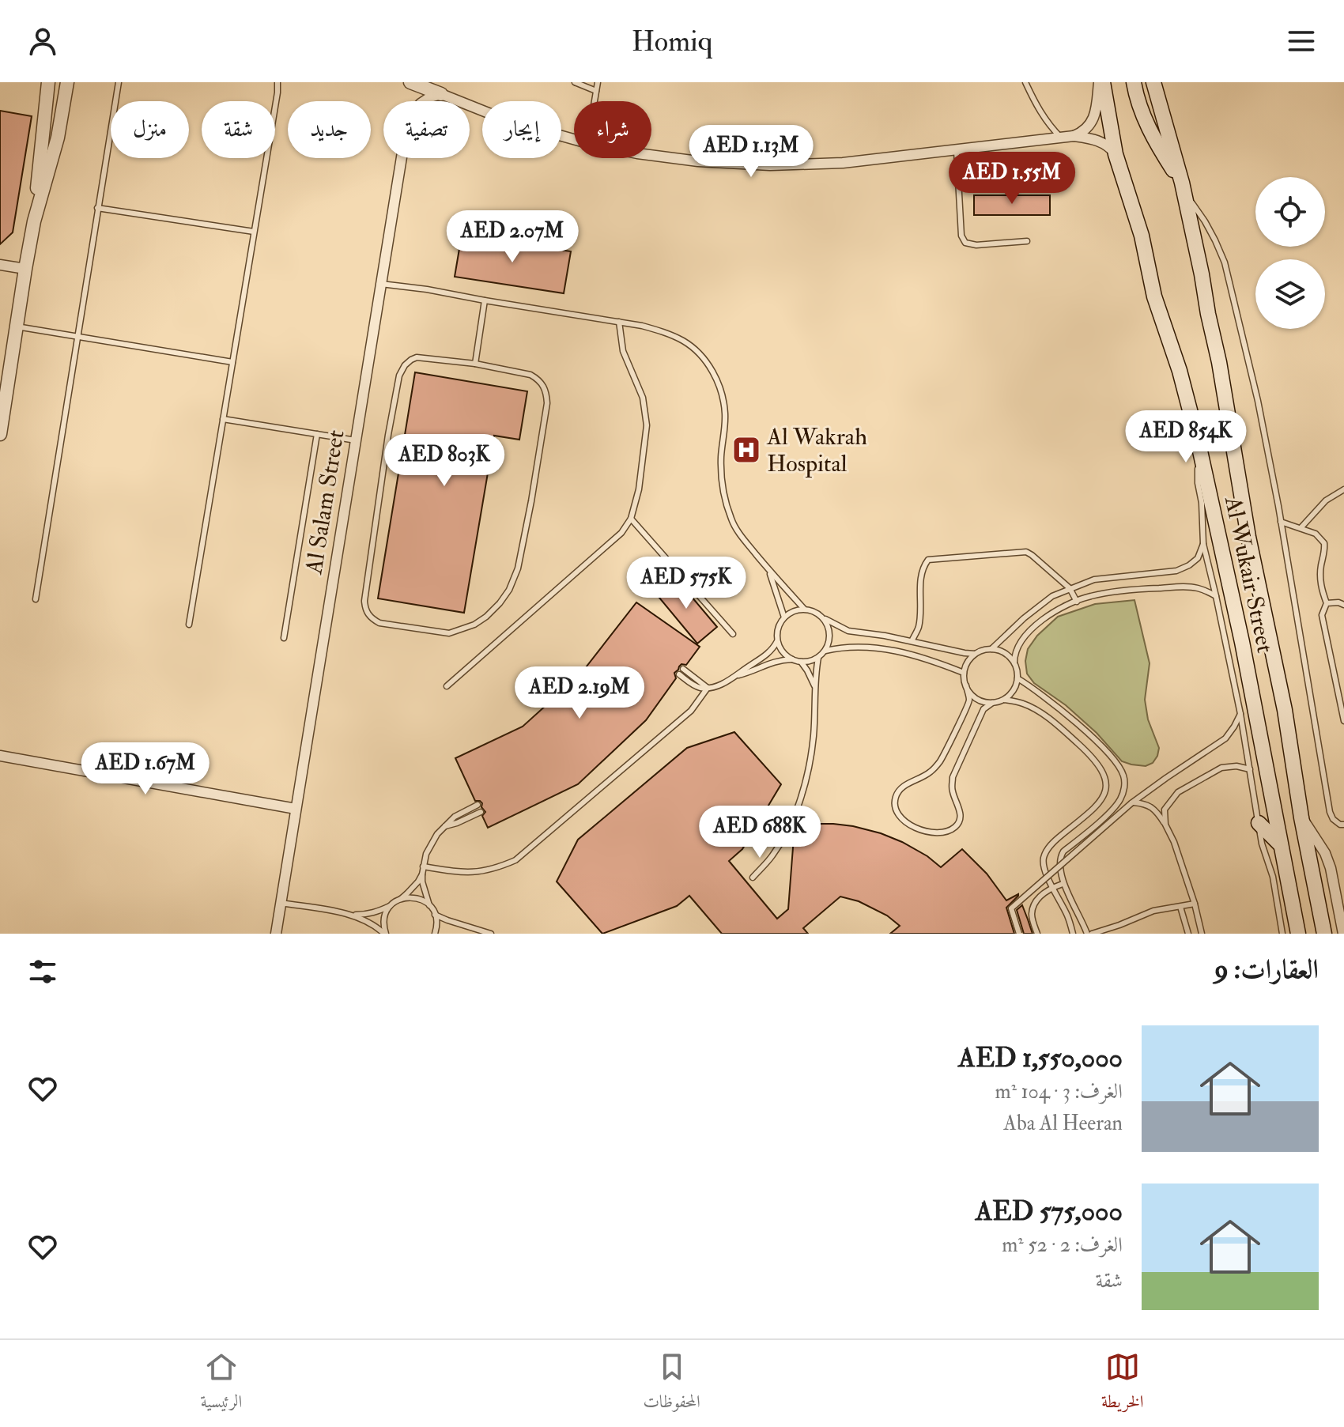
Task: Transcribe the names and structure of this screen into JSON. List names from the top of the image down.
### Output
{
  "streets": {
    "main road": ["Al Wukair Street"],
    "street": ["Al Salam Street"]
  },
  "places": {
    "hospital": ["Al Wakrah Hospital"]
  },
  "page": {
    "header": "Homiq",
    "chip": [
      "شراء",
      "إيجار",
      "تصفية",
      "جديد",
      "شقة",
      "منزل"
    ],
    "price": [
      "AED 1.13M",
      "AED 1.55M",
      "AED 2.07M",
      "AED 854K",
      "AED 803K",
      "AED 575K",
      "AED 2.19M",
      "AED 1.67M",
      "AED 688K"
    ],
    "heading": "العقارات: 9",
    "list": [
      {
        "name": "AED 1,550,000",
        "note": "الغرف: 3 · 104 m² · Aba Al Heeran"
      },
      {
        "name": "AED 575,000",
        "note": "الغرف: 2 · 52 m² · شقة"
      }
    ],
    "tabs": ["الخريطة", "المحفوظات", "الرئيسية"]
  }
}
